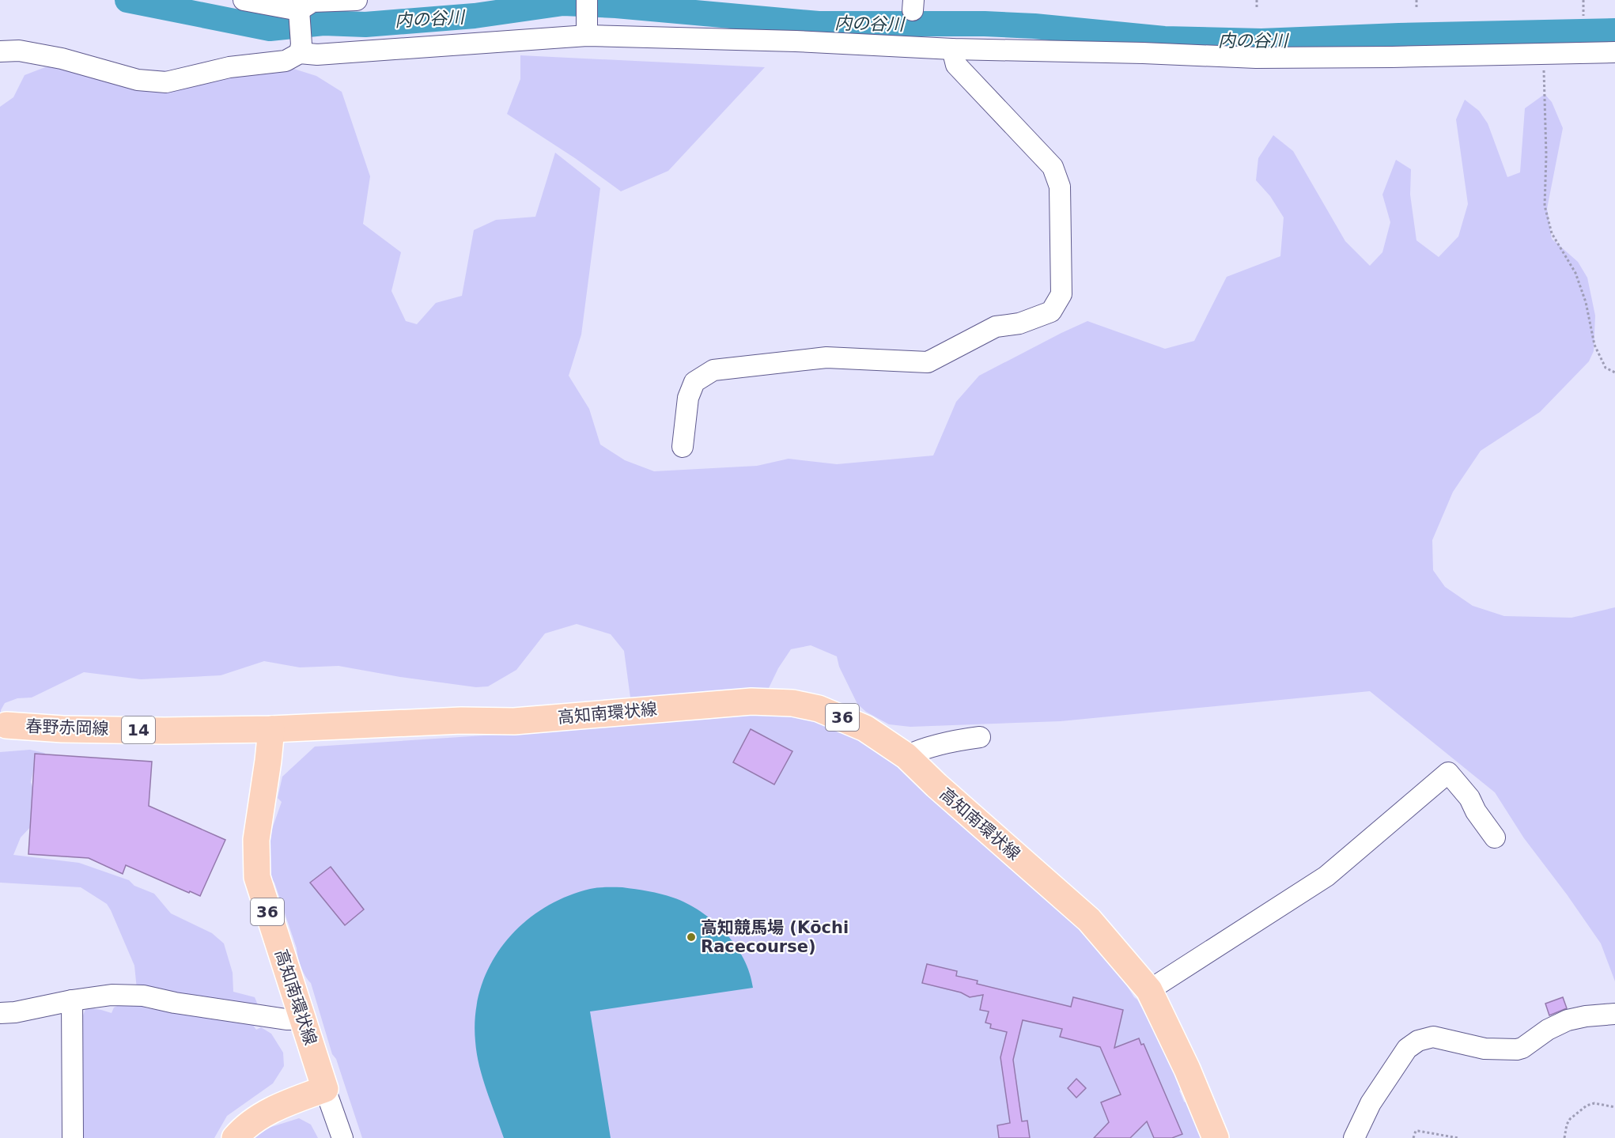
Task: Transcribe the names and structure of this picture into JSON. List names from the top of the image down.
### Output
{
  "streets": {
    "main road": [
      "高知南環状線",
      "36",
      "春野赤岡線",
      "14"
    ]
  },
  "crossings": [
    ["高知南環状線", "春野赤岡線"]
  ],
  "water": ["内の谷川"],
  "places": ["高知競馬場 (Kōchi Racecourse)"]
}
